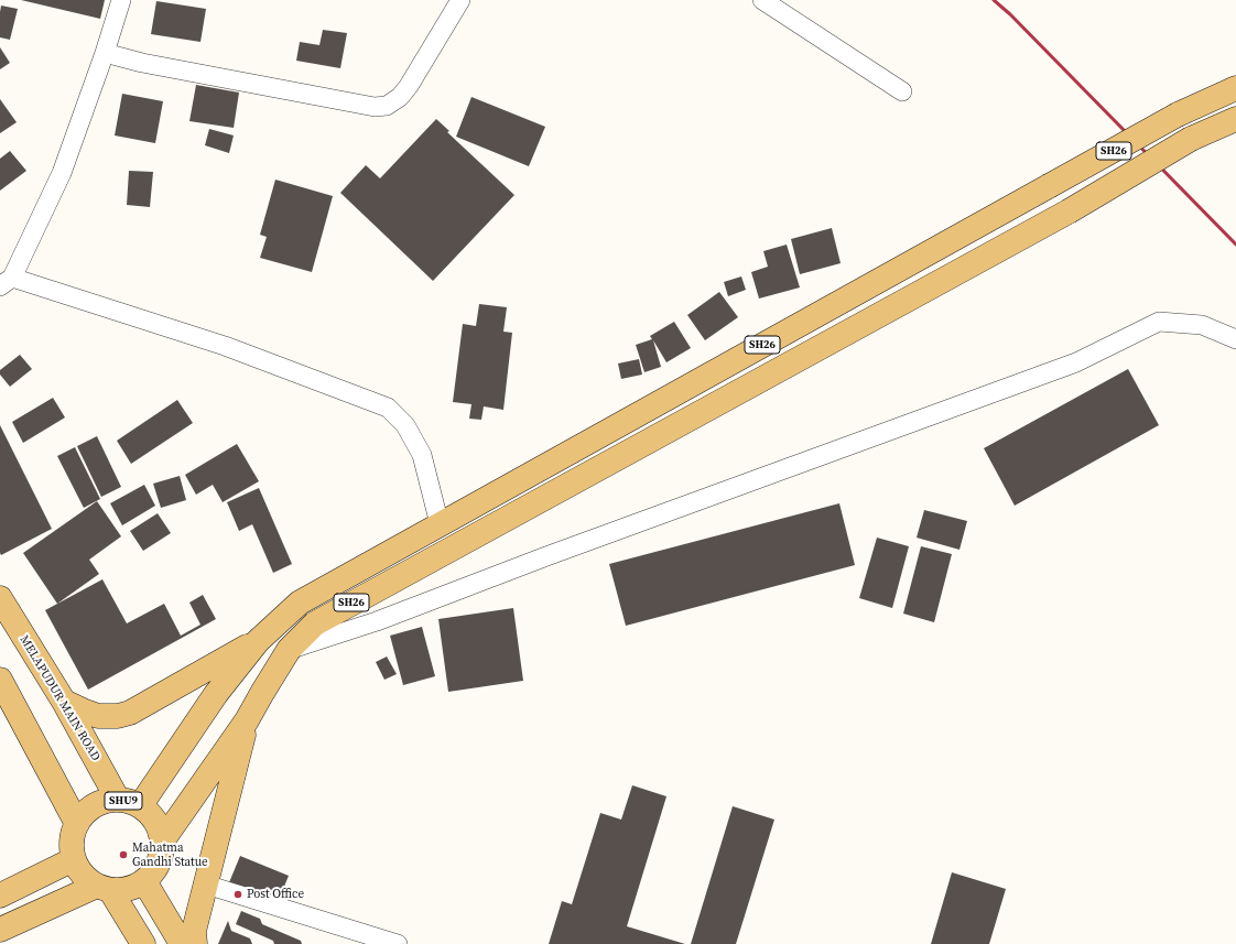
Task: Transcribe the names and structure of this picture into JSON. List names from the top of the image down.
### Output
{
  "streets": {
    "main road": ["SH26", "MELAPUDUR MAIN ROAD", "SHU9"]
  },
  "crossings": [
    ["SH26", "MELAPUDUR MAIN ROAD"],
    ["SH26", "SHU9"],
    ["MELAPUDUR MAIN ROAD", "SHU9"]
  ],
  "places": ["Mahatma Gandhi Statue", "Post Office"]
}
